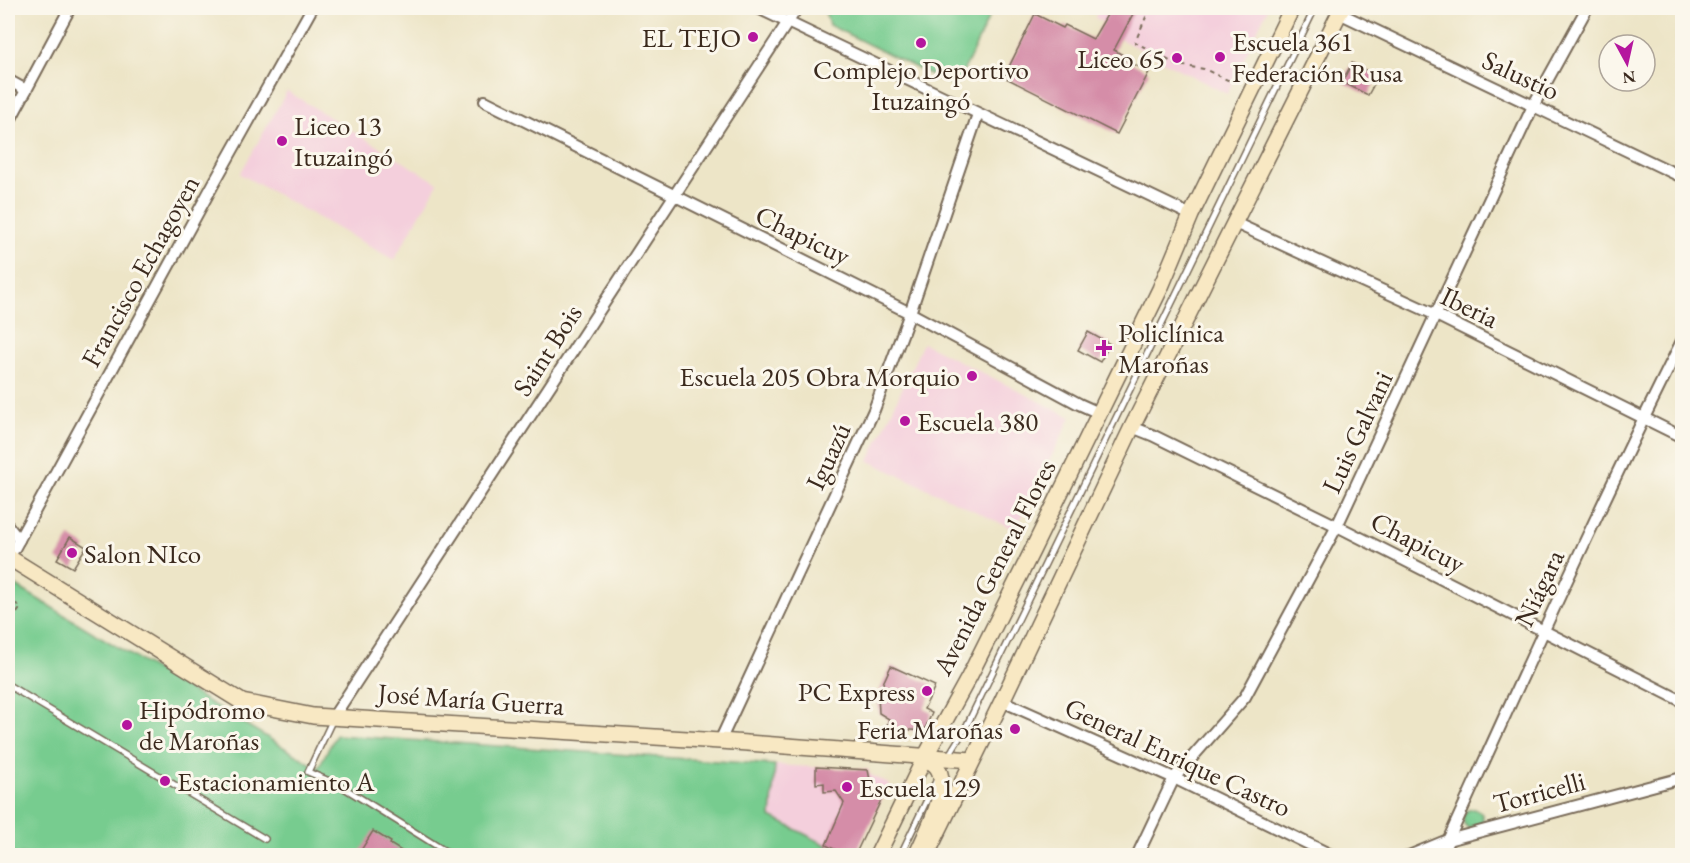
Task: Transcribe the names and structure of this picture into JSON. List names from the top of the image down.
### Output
{
  "streets": {
    "main road": ["Avenida General Flores", "José María Guerra"],
    "street": [
      "Salustio",
      "Chapicuy",
      "Francisco Echagoyen",
      "Iberia",
      "Saint Bois",
      "Luis Galvani",
      "Iguazú",
      "Niágara",
      "General Enrique Castro",
      "Torricelli"
    ]
  },
  "crossings": [
    ["Salustio", "Luis Galvani"],
    ["Chapicuy", "Saint Bois"],
    ["Chapicuy", "Luis Galvani"],
    ["Chapicuy", "Iguazú"],
    ["Chapicuy", "Avenida General Flores"],
    ["Chapicuy", "Niágara"],
    ["Francisco Echagoyen", "José María Guerra"],
    ["Iberia", "Luis Galvani"],
    ["Iberia", "Niágara"],
    ["Saint Bois", "José María Guerra"],
    ["Luis Galvani", "General Enrique Castro"],
    ["Iguazú", "José María Guerra"],
    ["Avenida General Flores", "José María Guerra"],
    ["Niágara", "Torricelli"]
  ],
  "places": {
    "other": [
      "EL TEJO",
      "Complejo Deportivo Ituzaingó",
      "Escuela 361 Federación Rusa",
      "Liceo 65",
      "Liceo 13 Ituzaingó",
      "Escuela 205 Obra Morquio",
      "Escuela 380",
      "Salon NIco",
      "PC Express",
      "Hipódromo de Maroñas",
      "Feria Maroñas",
      "Estacionamiento A",
      "Escuela 129"
    ],
    "health": ["Policlínica Maroñas"]
  },
  "north": "bottom"
}
